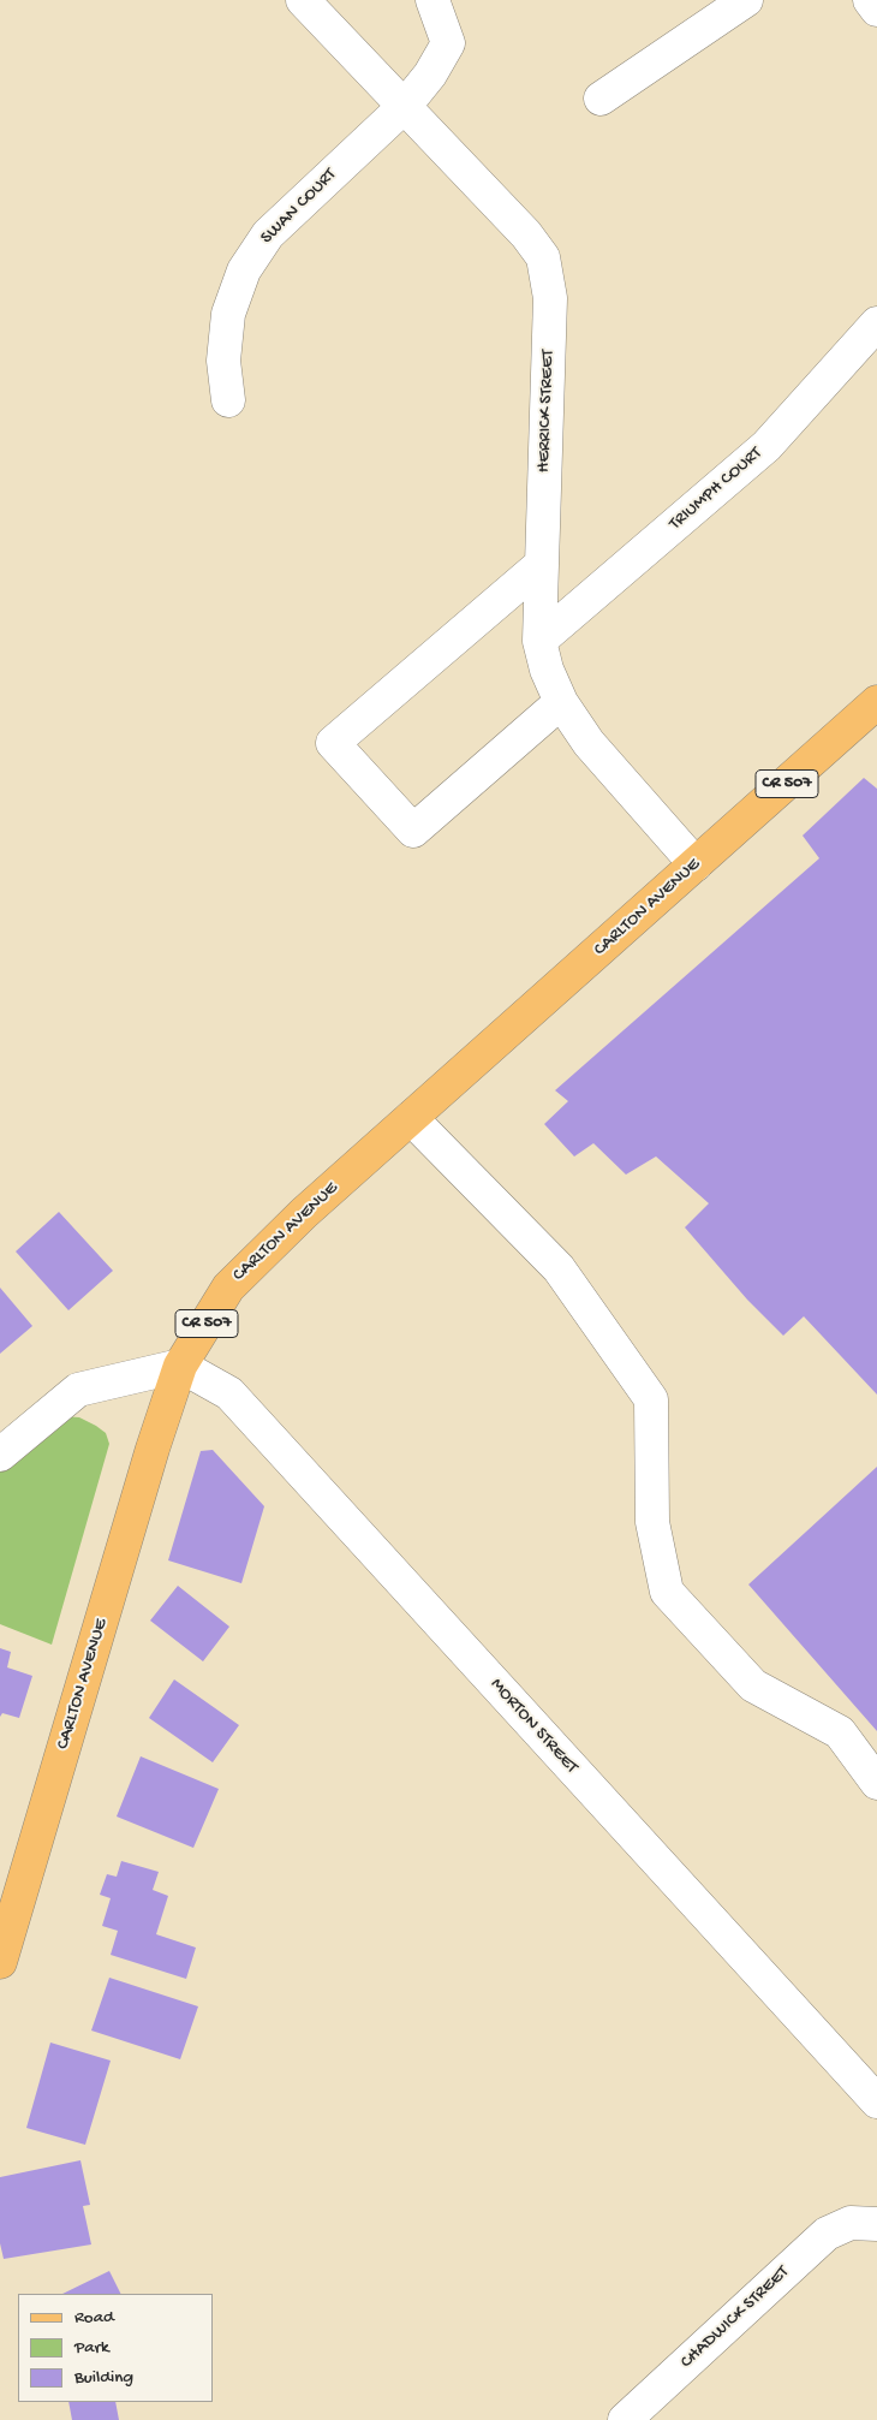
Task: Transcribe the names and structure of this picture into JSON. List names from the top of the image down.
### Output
{
  "streets": {
    "main road": ["CR 507", "CARLTON AVENUE"],
    "street": [
      "SWAN COURT",
      "HERRICK STREET",
      "TRIUMPH COURT",
      "MORTON STREET",
      "CHADWICK STREET"
    ]
  },
  "crossings": [
    ["SWAN COURT", "HERRICK STREET"],
    ["HERRICK STREET", "TRIUMPH COURT"],
    ["HERRICK STREET", "CARLTON AVENUE"],
    ["CARLTON AVENUE", "MORTON STREET"]
  ],
  "legend": ["Road", "Park", "Building"]
}
